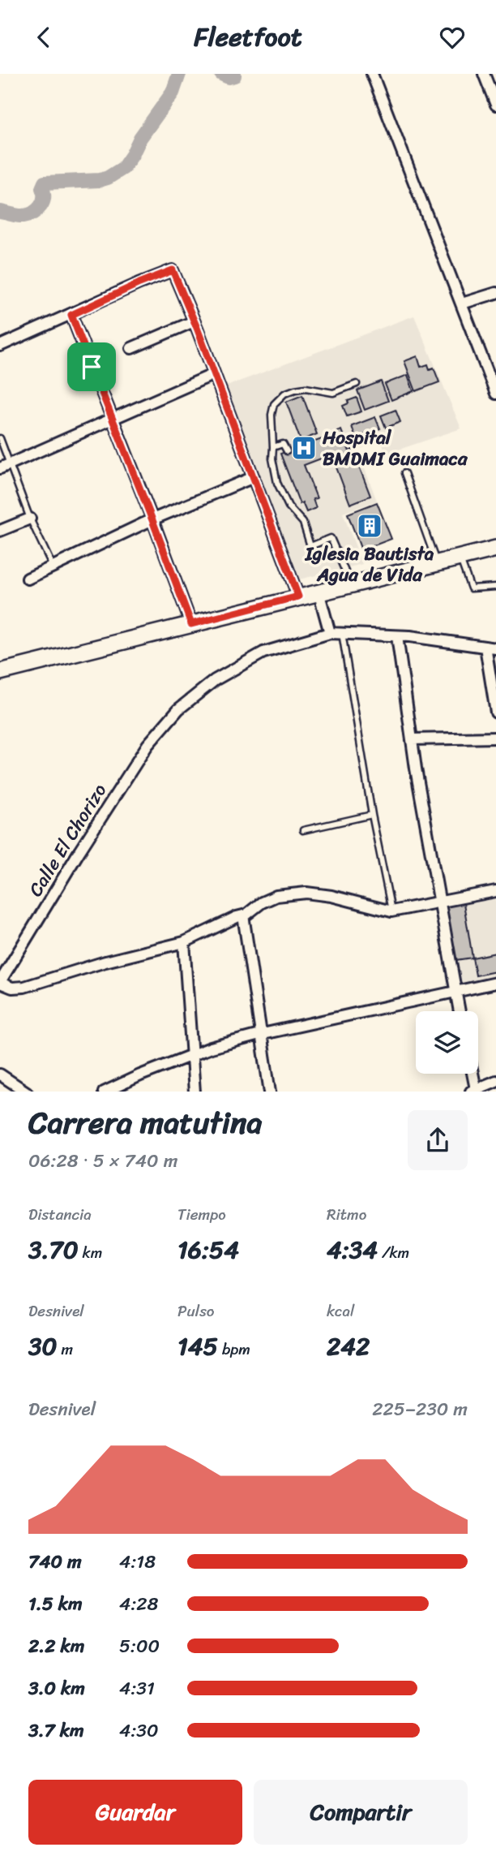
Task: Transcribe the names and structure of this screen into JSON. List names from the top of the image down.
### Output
{
  "streets": {
    "street": ["Calle El Chorizo"]
  },
  "places": {
    "hospital": ["Hospital BMDMI Guaimaca"],
    "building": ["Iglesia Bautista Agua de Vida"]
  },
  "page": {
    "header": "Fleetfoot",
    "heading": ["Carrera matutina", "06:28 · 5 × 740 m"],
    "stats": [
      ["Distancia", "3.70 km"],
      ["Tiempo", "16:54"],
      ["Ritmo", "4:34 /km"],
      ["Desnivel", "30 m"],
      ["Pulso", "145 bpm"],
      ["kcal", "242"]
    ],
    "chart": ["Desnivel", "225–230 m"],
    "list": [
      {
        "name": "740 m",
        "note": "4:18"
      },
      {
        "name": "1.5 km",
        "note": "4:28"
      },
      {
        "name": "2.2 km",
        "note": "5:00"
      },
      {
        "name": "3.0 km",
        "note": "4:31"
      },
      {
        "name": "3.7 km",
        "note": "4:30"
      }
    ],
    "buttons": ["Guardar", "Compartir"]
  }
}
